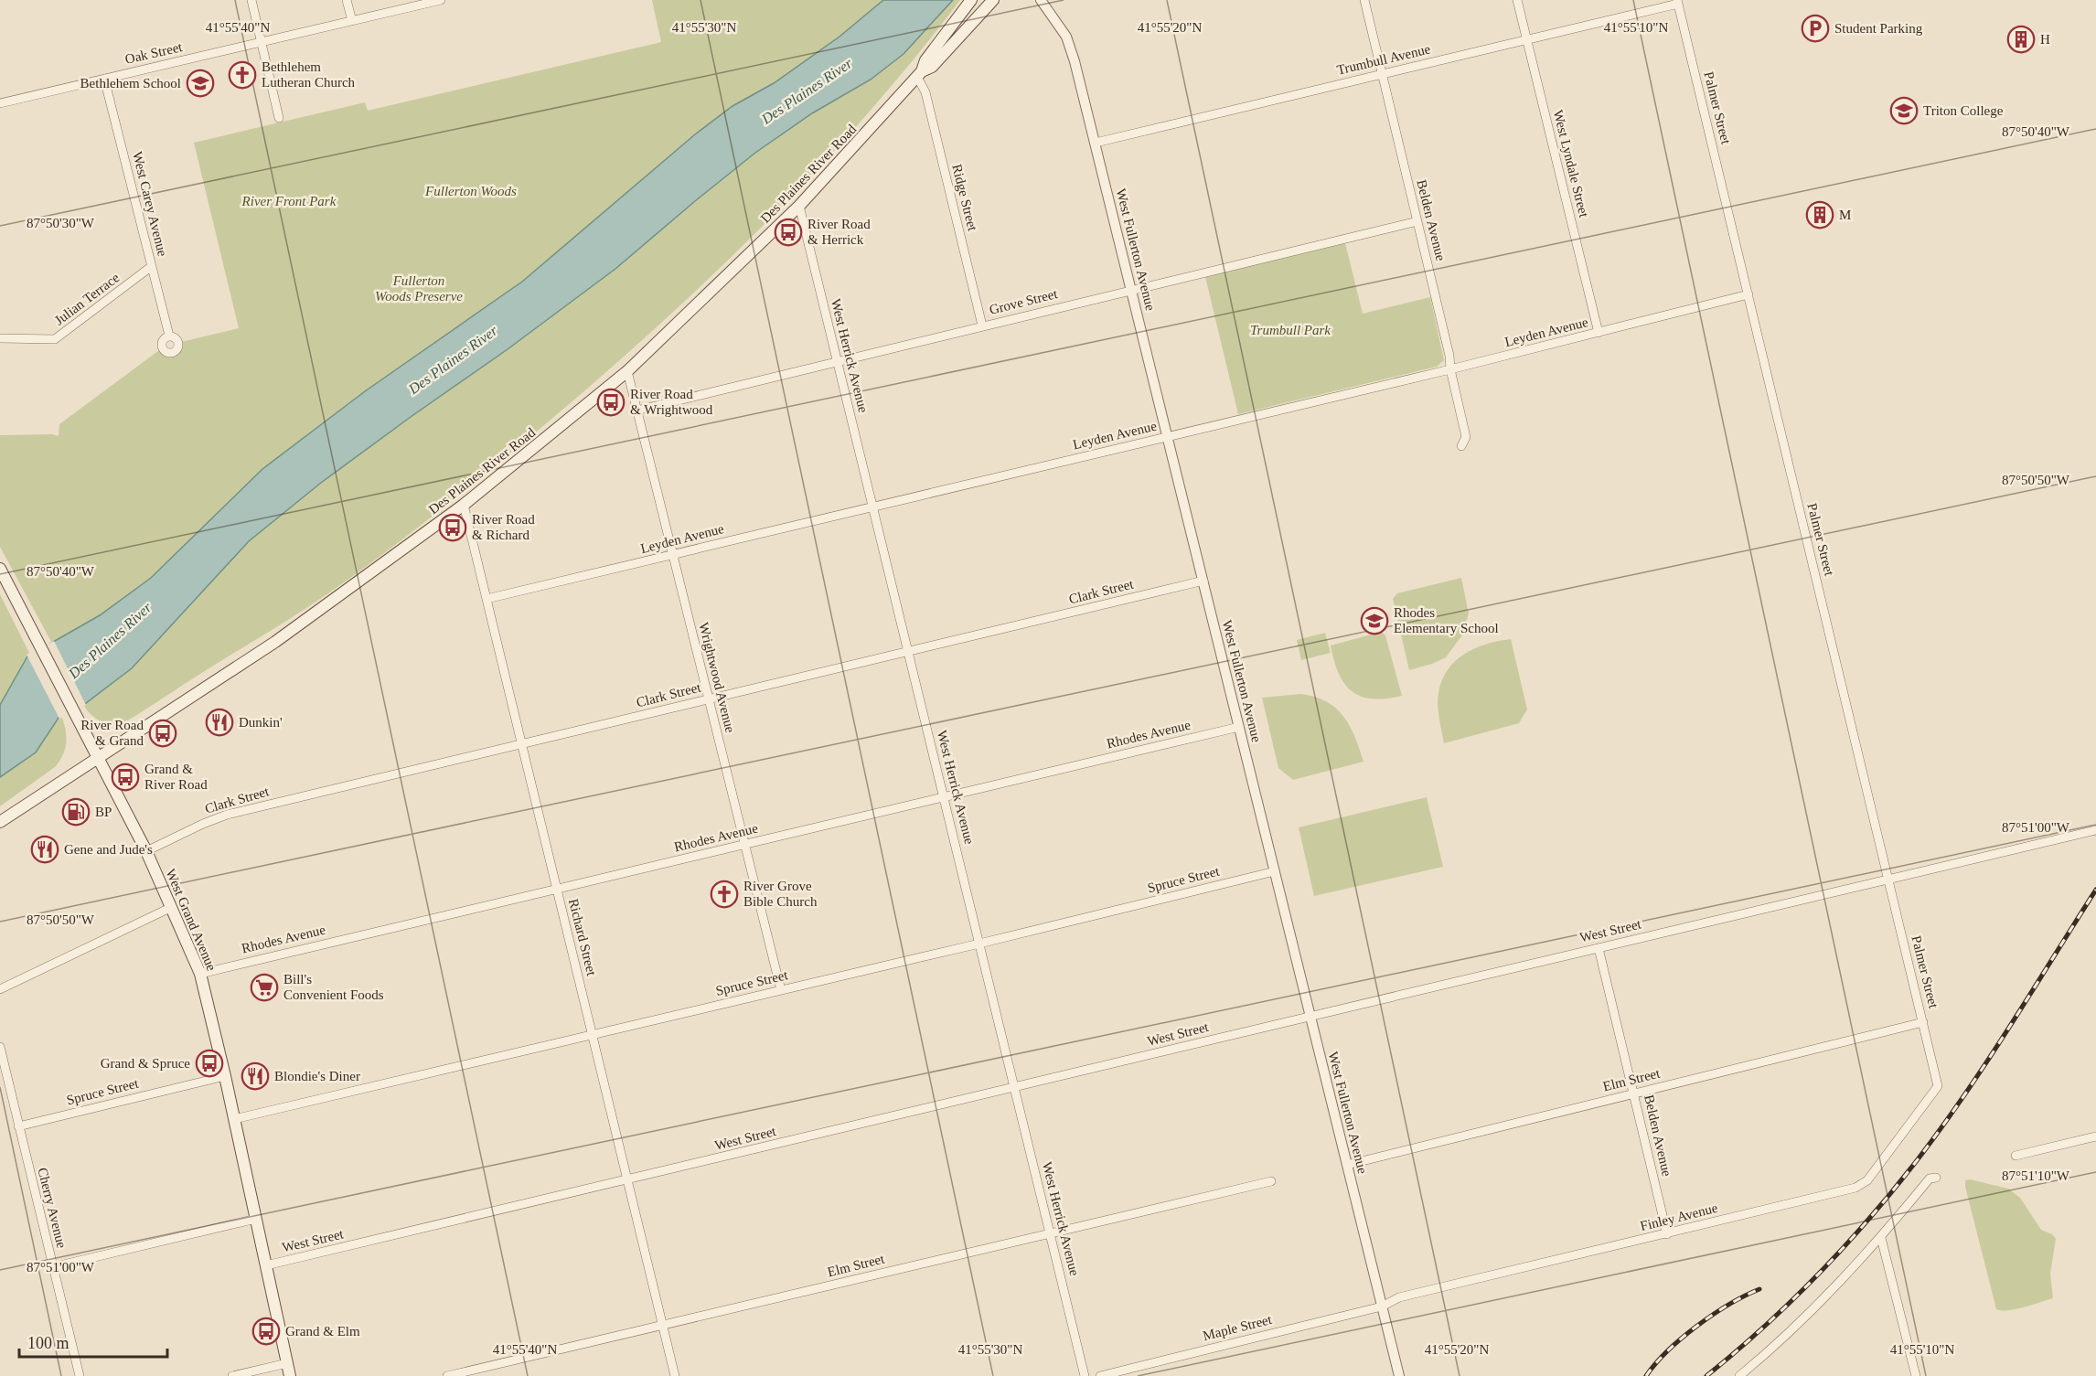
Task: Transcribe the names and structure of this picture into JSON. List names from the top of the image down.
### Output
{
  "streets": {
    "main road": ["Des Plaines River Road", "West Grand Avenue"],
    "street": [
      "Oak Street",
      "Trumbull Avenue",
      "Palmer Street",
      "West Lyndale Street",
      "Ridge Street",
      "West Carey Avenue",
      "Belden Avenue",
      "West Fullerton Avenue",
      "Julian Terrace",
      "Grove Street",
      "Leyden Avenue",
      "West Herrick Avenue",
      "Clark Street",
      "Wrightwood Avenue",
      "Rhodes Avenue",
      "Spruce Street",
      "West Street",
      "Richard Street",
      "Elm Street",
      "Cherry Avenue",
      "Finley Avenue",
      "Maple Street"
    ]
  },
  "crossings": [
    ["Oak Street", "West Carey Avenue"],
    ["Trumbull Avenue", "Palmer Street"],
    ["Trumbull Avenue", "West Lyndale Street"],
    ["Trumbull Avenue", "Belden Avenue"],
    ["Trumbull Avenue", "West Fullerton Avenue"],
    ["Palmer Street", "Leyden Avenue"],
    ["Palmer Street", "West Street"],
    ["Palmer Street", "Elm Street"],
    ["Palmer Street", "Finley Avenue"],
    ["West Lyndale Street", "Leyden Avenue"],
    ["Des Plaines River Road", "Ridge Street"],
    ["Des Plaines River Road", "West Herrick Avenue"],
    ["Des Plaines River Road", "Wrightwood Avenue"],
    ["Des Plaines River Road", "West Grand Avenue"],
    ["Des Plaines River Road", "Richard Street"],
    ["Ridge Street", "Grove Street"],
    ["West Carey Avenue", "Julian Terrace"],
    ["Belden Avenue", "Grove Street"],
    ["Belden Avenue", "Leyden Avenue"],
    ["Belden Avenue", "West Street"],
    ["Belden Avenue", "Elm Street"],
    ["Belden Avenue", "Finley Avenue"],
    ["West Fullerton Avenue", "Grove Street"],
    ["West Fullerton Avenue", "Leyden Avenue"],
    ["West Fullerton Avenue", "Clark Street"],
    ["West Fullerton Avenue", "Rhodes Avenue"],
    ["West Fullerton Avenue", "Spruce Street"],
    ["West Fullerton Avenue", "West Street"],
    ["West Fullerton Avenue", "Elm Street"],
    ["West Fullerton Avenue", "Finley Avenue"],
    ["West Fullerton Avenue", "Maple Street"],
    ["Grove Street", "West Herrick Avenue"],
    ["Grove Street", "Wrightwood Avenue"],
    ["Leyden Avenue", "West Herrick Avenue"],
    ["Leyden Avenue", "Wrightwood Avenue"],
    ["Leyden Avenue", "Richard Street"],
    ["West Herrick Avenue", "Clark Street"],
    ["West Herrick Avenue", "Rhodes Avenue"],
    ["West Herrick Avenue", "Spruce Street"],
    ["West Herrick Avenue", "West Street"],
    ["West Herrick Avenue", "Elm Street"],
    ["Clark Street", "Wrightwood Avenue"],
    ["Clark Street", "West Grand Avenue"],
    ["Clark Street", "Richard Street"],
    ["Wrightwood Avenue", "Rhodes Avenue"],
    ["Wrightwood Avenue", "Spruce Street"],
    ["Rhodes Avenue", "West Grand Avenue"],
    ["Rhodes Avenue", "Richard Street"],
    ["Spruce Street", "West Grand Avenue"],
    ["Spruce Street", "Richard Street"],
    ["Spruce Street", "Cherry Avenue"],
    ["West Grand Avenue", "West Street"],
    ["West Street", "Richard Street"],
    ["Richard Street", "Elm Street"],
    ["Finley Avenue", "Maple Street"]
  ],
  "water": ["Des Plaines River"],
  "parks": [
    "Fullerton Woods",
    "River Front Park",
    "Fullerton Woods Preserve",
    "Trumbull Park"
  ],
  "places": {
    "parking": ["Student Parking"],
    "building": ["H", "M"],
    "church": ["Bethlehem Lutheran Church", "River Grove Bible Church"],
    "school or university": ["Bethlehem School", "Triton College", "Rhodes Elementary School"],
    "bus stop": [
      "River Road & Herrick",
      "River Road & Wrightwood",
      "River Road & Richard",
      "River Road & Grand",
      "Grand & River Road",
      "Grand & Spruce",
      "Grand & Elm"
    ],
    "restaurant": ["Dunkin'", "Gene and Jude's", "Blondie's Diner"],
    "fuel station": ["BP"],
    "supermarket": ["Bill's Convenient Foods"]
  },
  "scale_bar": "100 m",
  "coordinates": [
    "41°55'40\"N",
    "41°55'30\"N",
    "41°55'20\"N",
    "41°55'10\"N",
    "87°50'40\"W",
    "87°50'30\"W",
    "87°50'50\"W",
    "87°51'00\"W",
    "87°51'10\"W"
  ]
}
